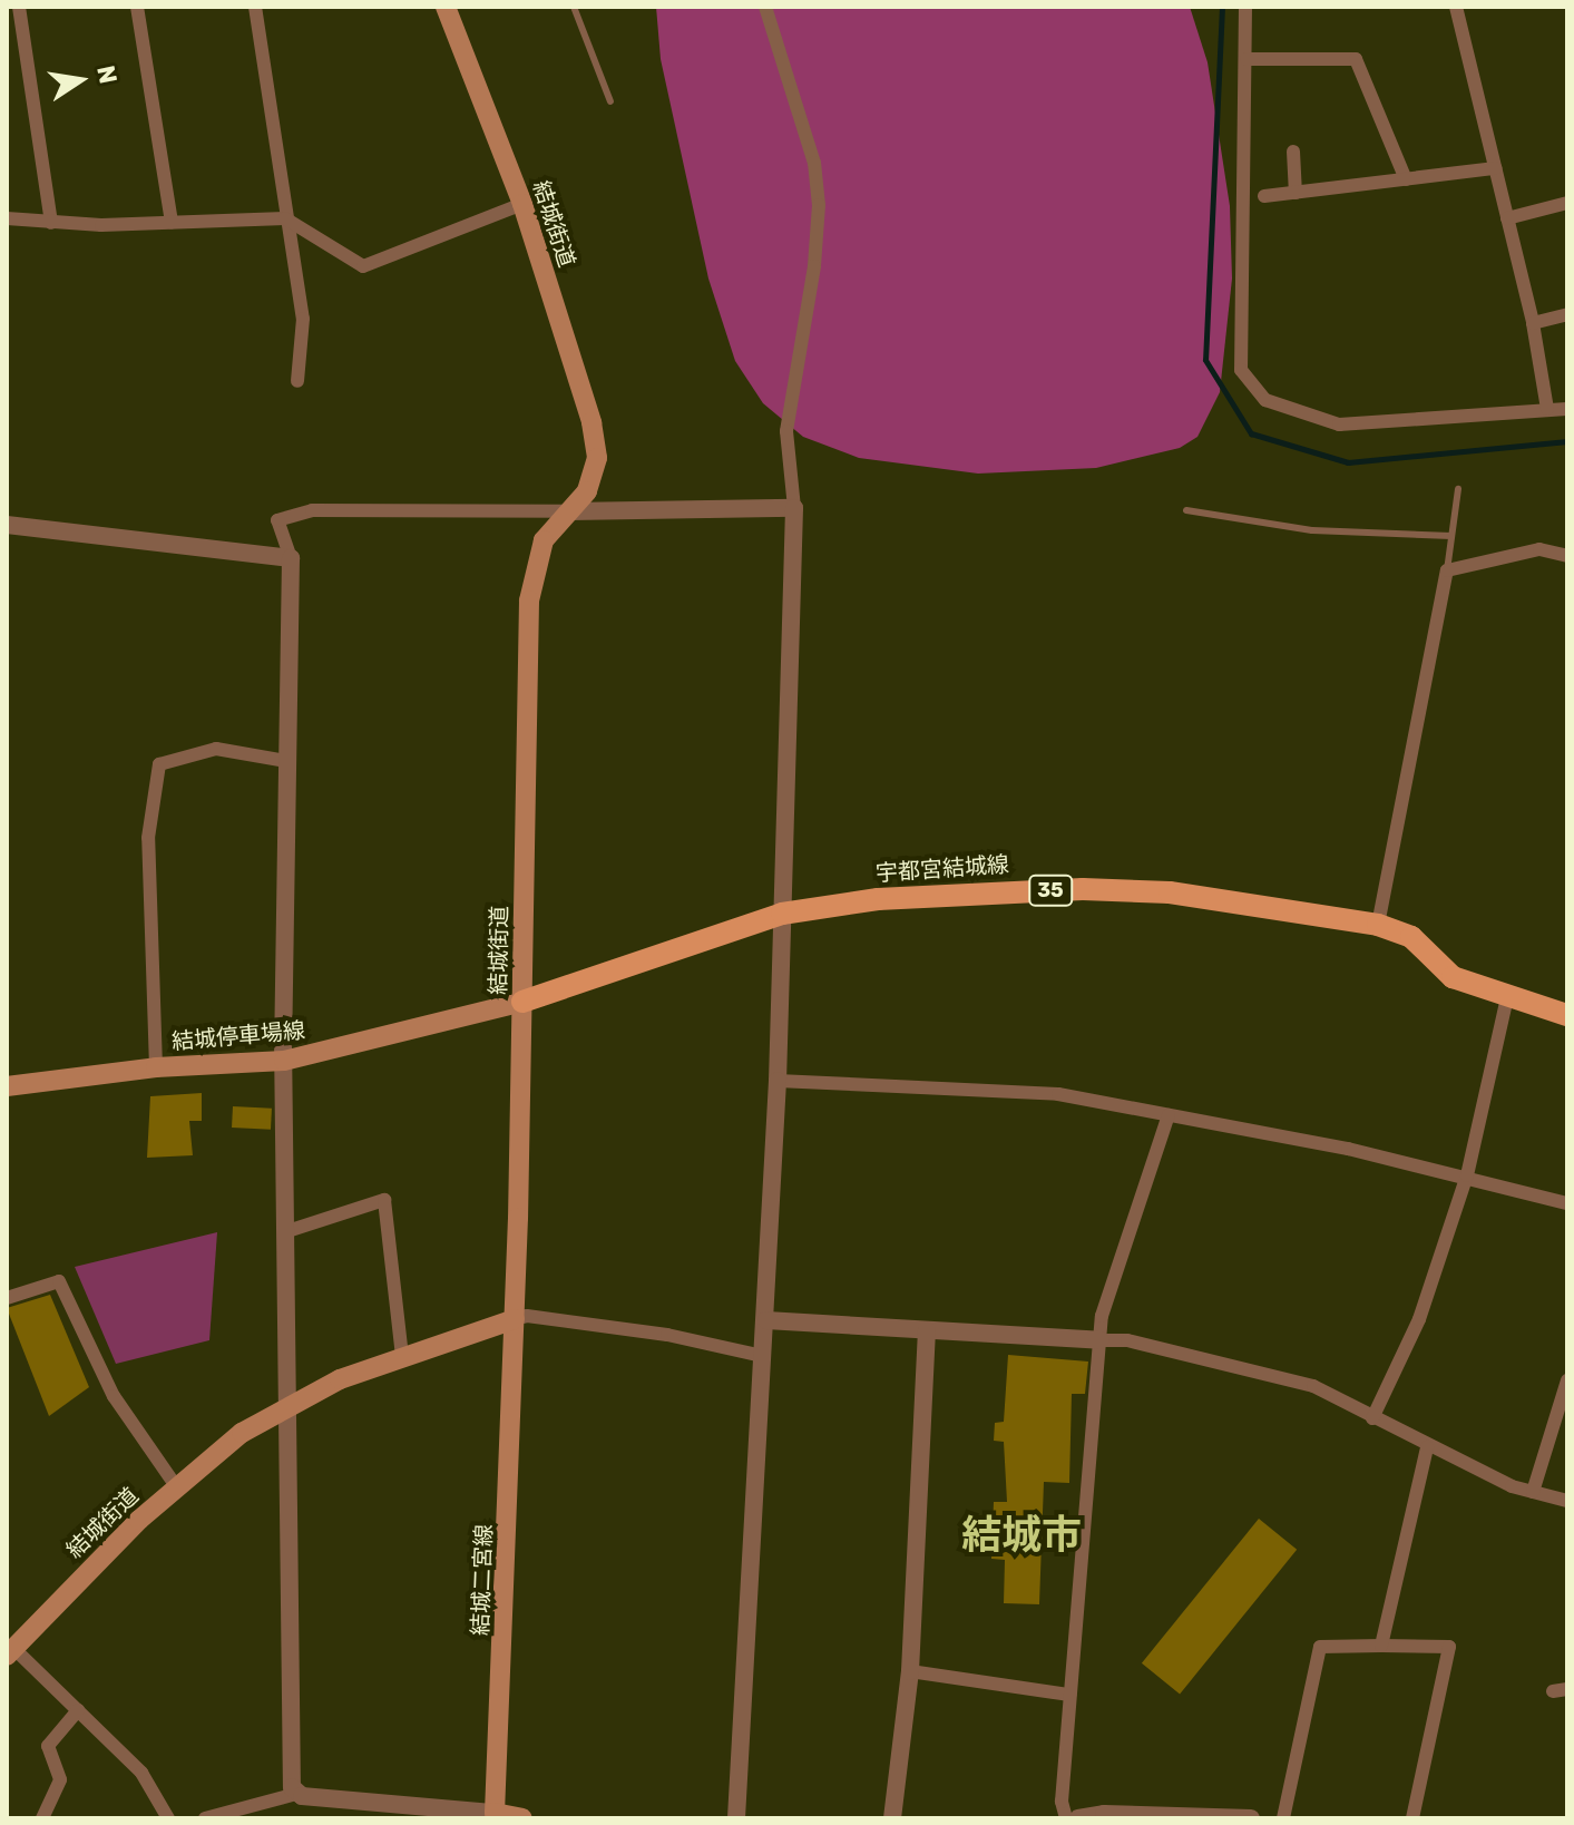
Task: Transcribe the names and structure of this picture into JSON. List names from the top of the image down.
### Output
{
  "streets": {
    "main road": [
      "結城街道",
      "宇都宮結城線",
      "35",
      "結城停車場線",
      "結城二宮線"
    ]
  },
  "crossings": [
    ["結城街道", "宇都宮結城線"],
    ["結城街道", "結城停車場線"],
    ["結城街道", "結城二宮線"],
    ["宇都宮結城線", "結城停車場線"]
  ],
  "districts": ["結城市"],
  "north": "right"
}
